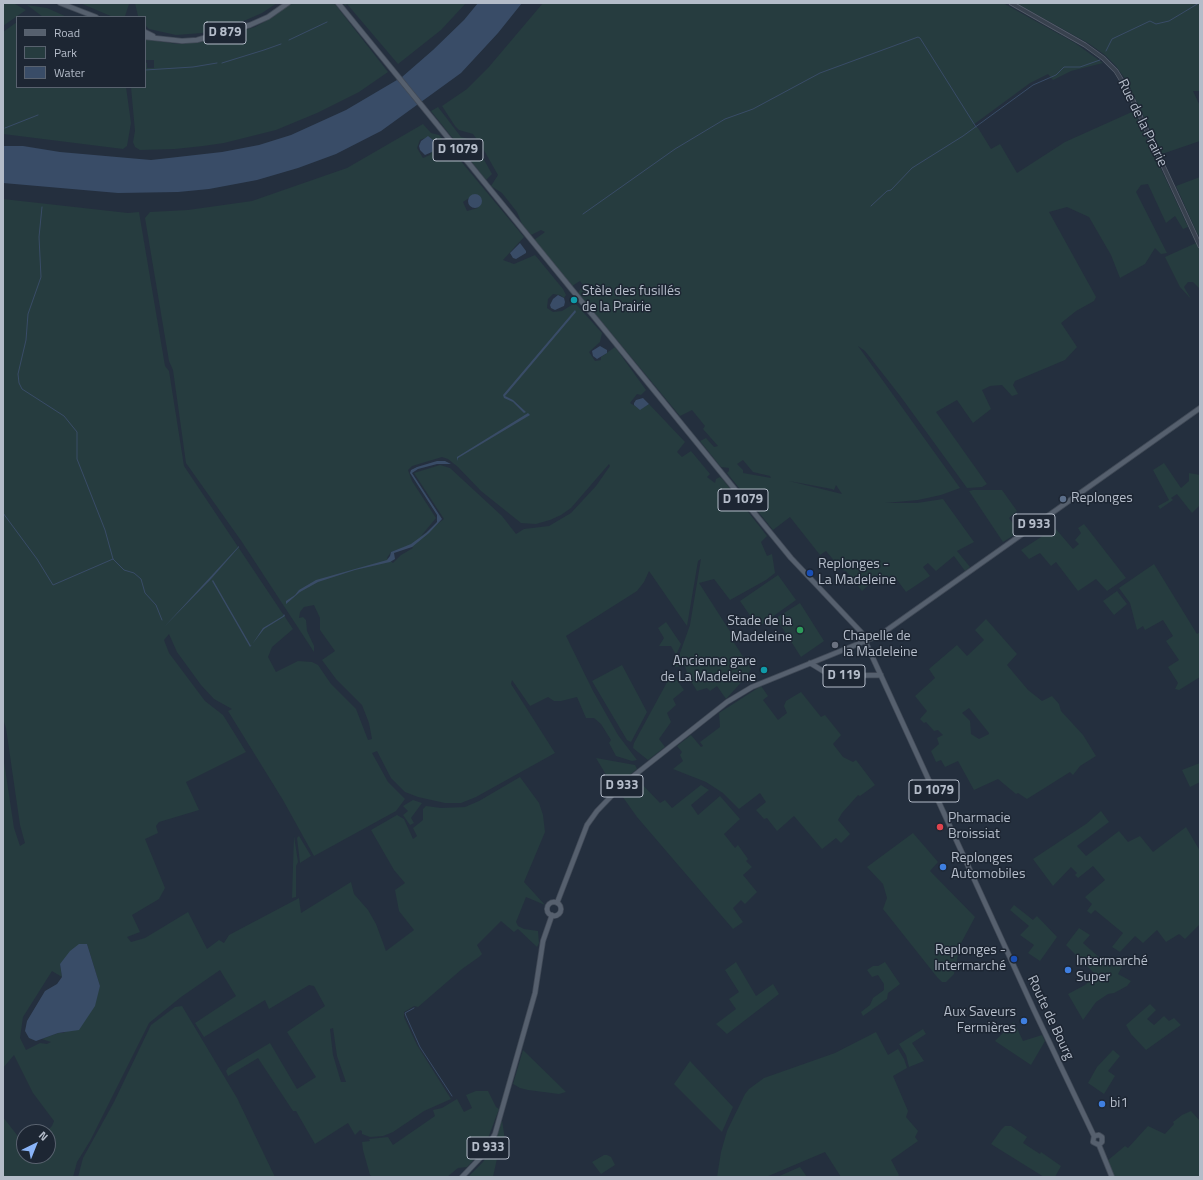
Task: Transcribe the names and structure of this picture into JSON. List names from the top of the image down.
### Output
{
  "streets": {
    "main road": [
      "D 879",
      "D 1079",
      "D 933",
      "D 119",
      "Route de Bourg"
    ],
    "street": ["Rue de la Prairie"]
  },
  "crossings": [
    ["D 1079", "D 933"],
    ["D 1079", "D 119"],
    ["D 1079", "Route de Bourg"],
    ["D 933", "D 119"],
    ["D 119", "Route de Bourg"]
  ],
  "places": [
    "Stèle des fusillés de la Prairie",
    "Replonges",
    "Replonges - La Madeleine",
    "Stade de la Madeleine",
    "Chapelle de la Madeleine",
    "Ancienne gare de La Madeleine",
    "Pharmacie Broissiat",
    "Replonges Automobiles",
    "Replonges - Intermarché",
    "Intermarché Super",
    "Aux Saveurs Fermières",
    "bi1"
  ],
  "legend": ["Road", "Park", "Water"],
  "north": "top right"
}
